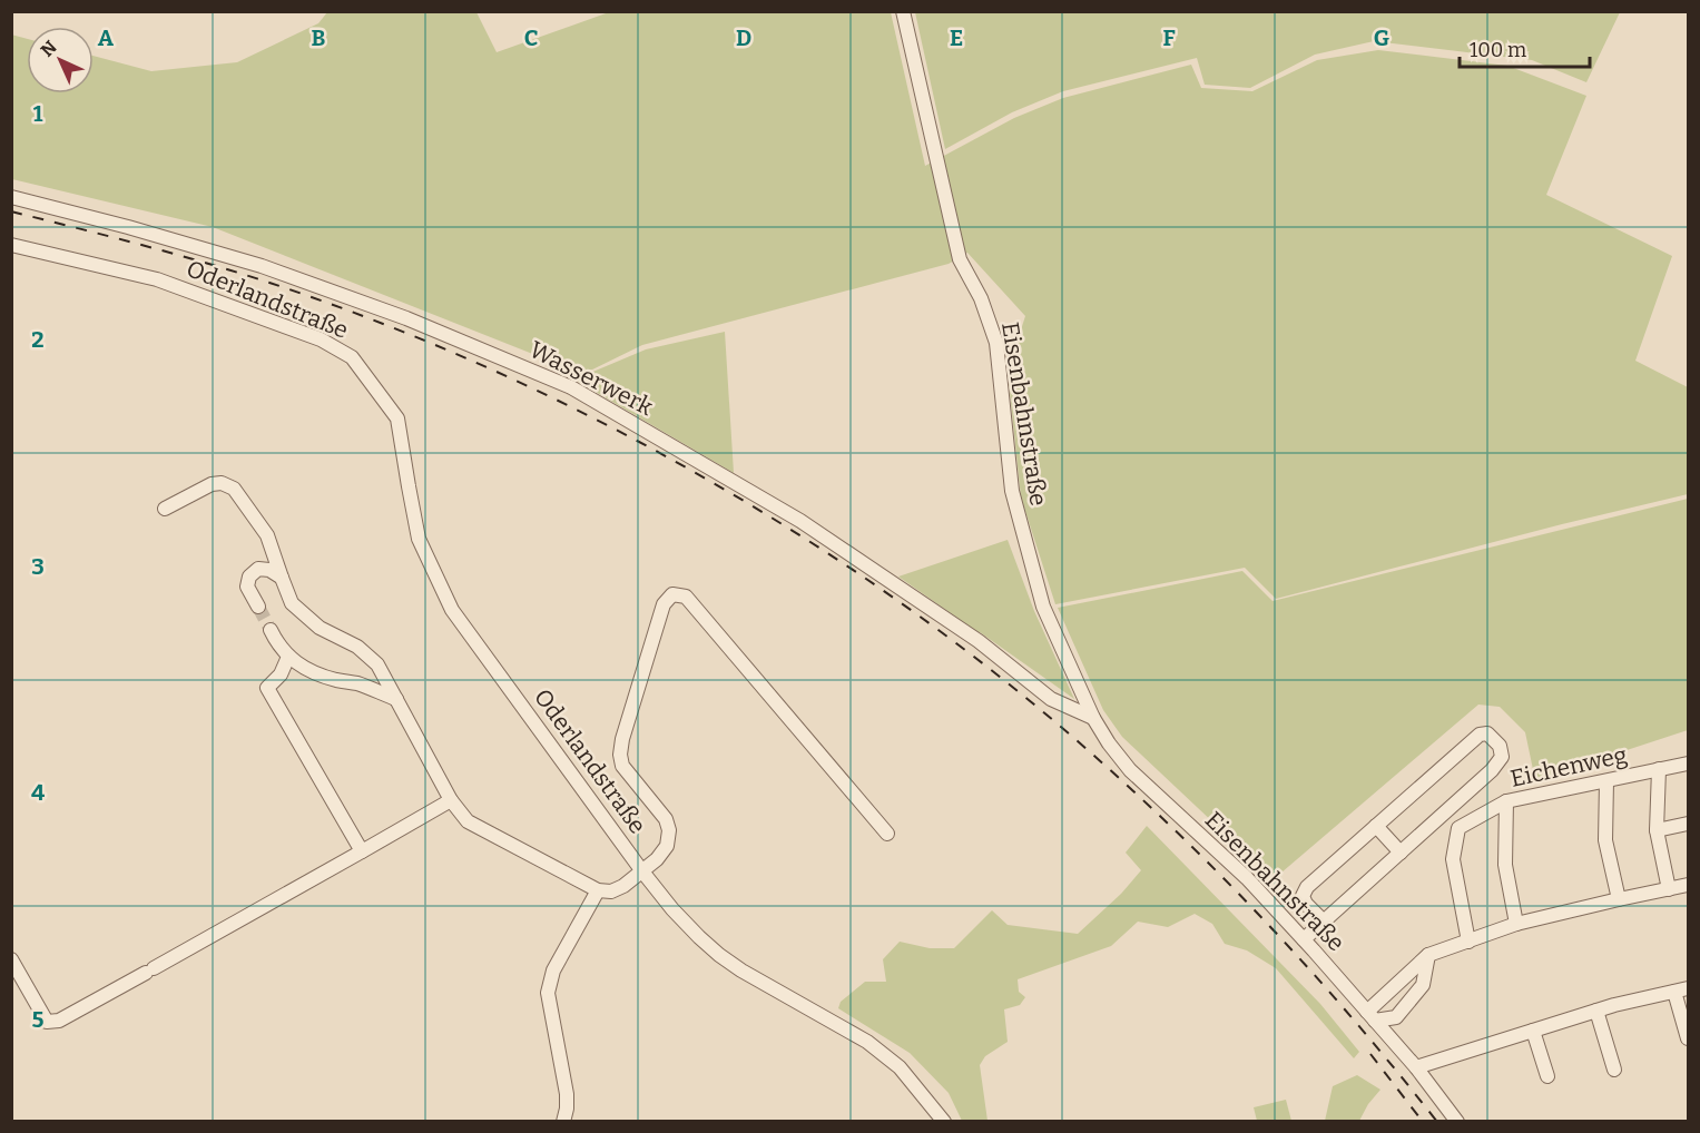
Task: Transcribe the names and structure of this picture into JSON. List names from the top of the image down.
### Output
{
  "streets": {
    "street": [
      "Oderlandstraße",
      "Wasserwerk",
      "Eisenbahnstraße",
      "Eichenweg"
    ]
  },
  "crossings": [
    ["Wasserwerk", "Eisenbahnstraße"]
  ],
  "scale_bar": "100 m",
  "north": "top left",
  "grid": {
    "columns": [
      "A",
      "B",
      "C",
      "D",
      "E",
      "F",
      "G"
    ],
    "rows": [
      "1",
      "2",
      "3",
      "4",
      "5"
    ]
  }
}
